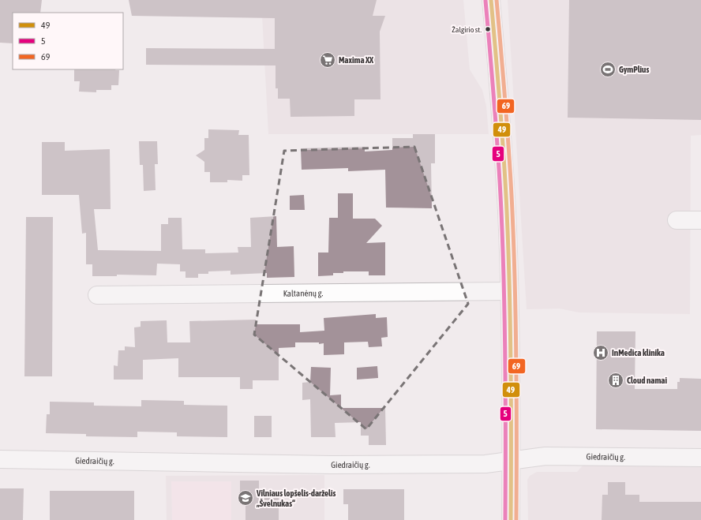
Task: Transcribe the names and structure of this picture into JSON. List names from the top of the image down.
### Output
{
  "streets": {
    "street": ["Kaltanėnų g.", "Giedraičių g."]
  },
  "places": {
    "other": ["Žalgirio st."],
    "supermarket": ["Maxima XX"],
    "sports": ["GymPlius"],
    "hospital": ["InMedica klinika"],
    "building": ["Cloud namai"],
    "school or university": ["Vilniaus lopšelis-darželis „Švelnukas“"]
  },
  "lines": ["transit line 49", "transit line 69", "transit line 5"],
  "legend": ["49", "5", "69"]
}
